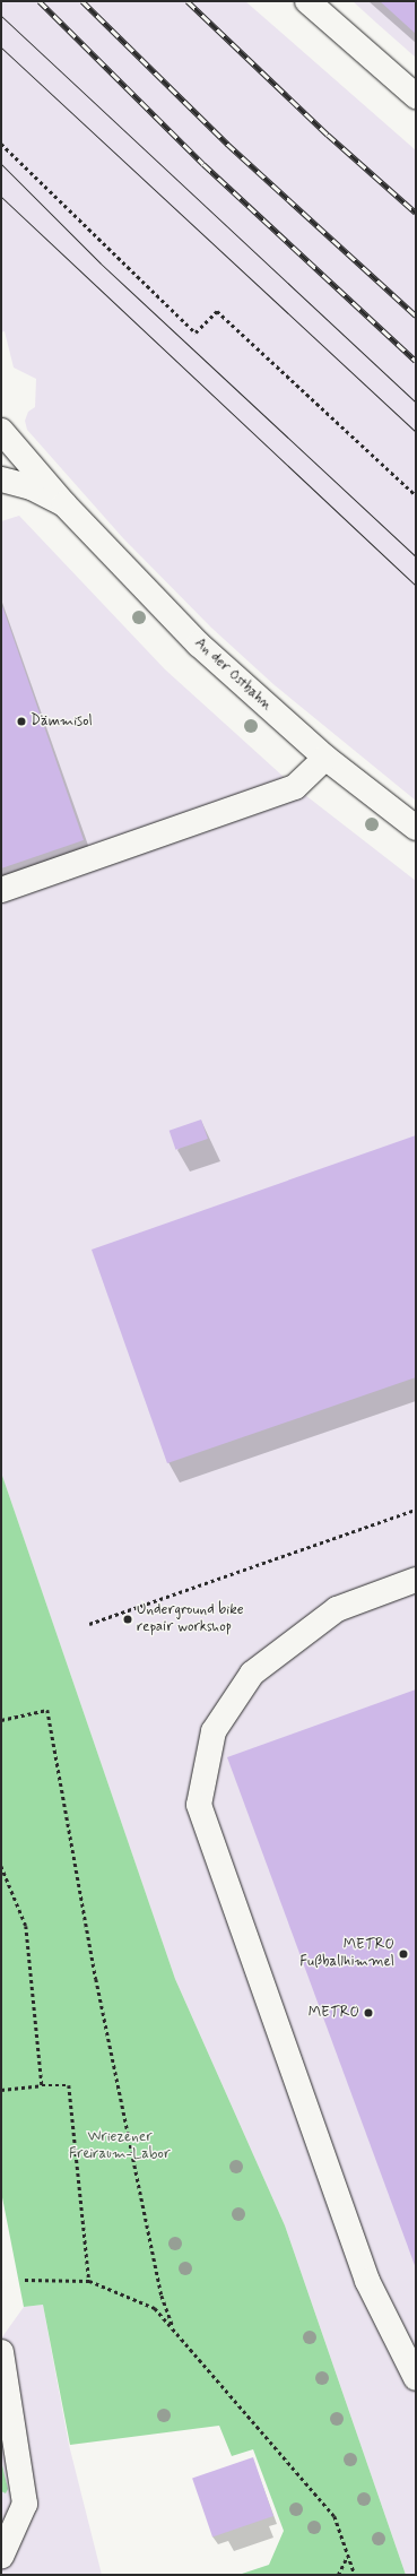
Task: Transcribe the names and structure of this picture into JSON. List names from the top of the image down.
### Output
{
  "streets": {
    "street": ["An der Ostbahn"]
  },
  "parks": ["Wriezener Freiraum-Labor"],
  "places": [
    "Dämmisol",
    "Underground bike repair workshop",
    "METRO Fußballhimmel",
    "METRO"
  ]
}
